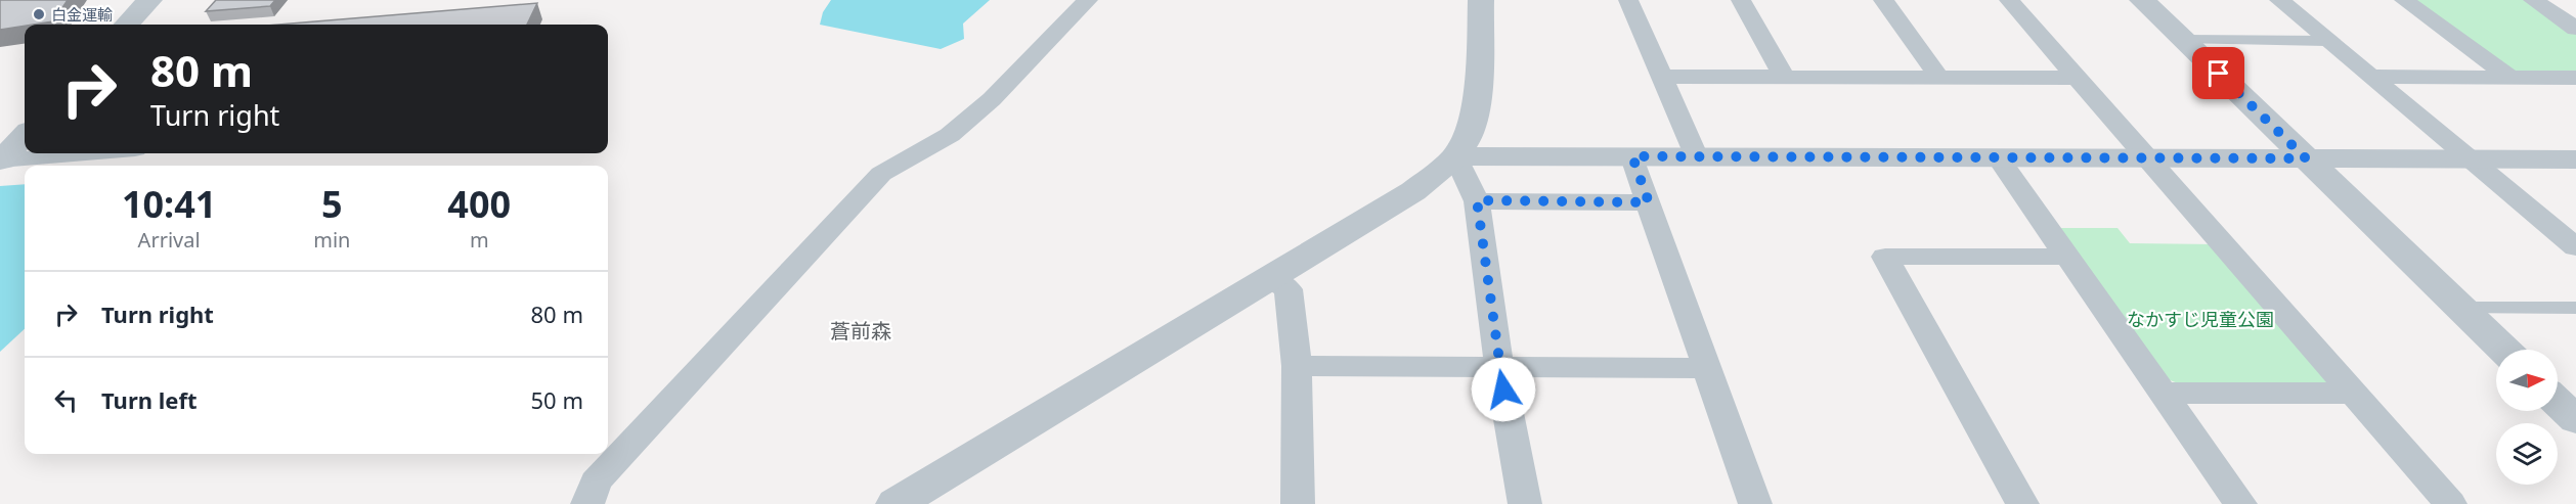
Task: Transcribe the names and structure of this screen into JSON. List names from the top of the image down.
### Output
{
  "districts": ["蒼前森"],
  "parks": ["なかすじ児童公園"],
  "places": ["白金運輸"],
  "north": "right",
  "page": {
    "turn": ["80 m", "Turn right"],
    "eta": [
      "10:41",
      "Arrival",
      "5",
      "min",
      "400",
      "m"
    ],
    "list": [
      {
        "name": "Turn right",
        "value": "80 m"
      },
      {
        "name": "Turn left",
        "value": "50 m"
      }
    ]
  }
}
